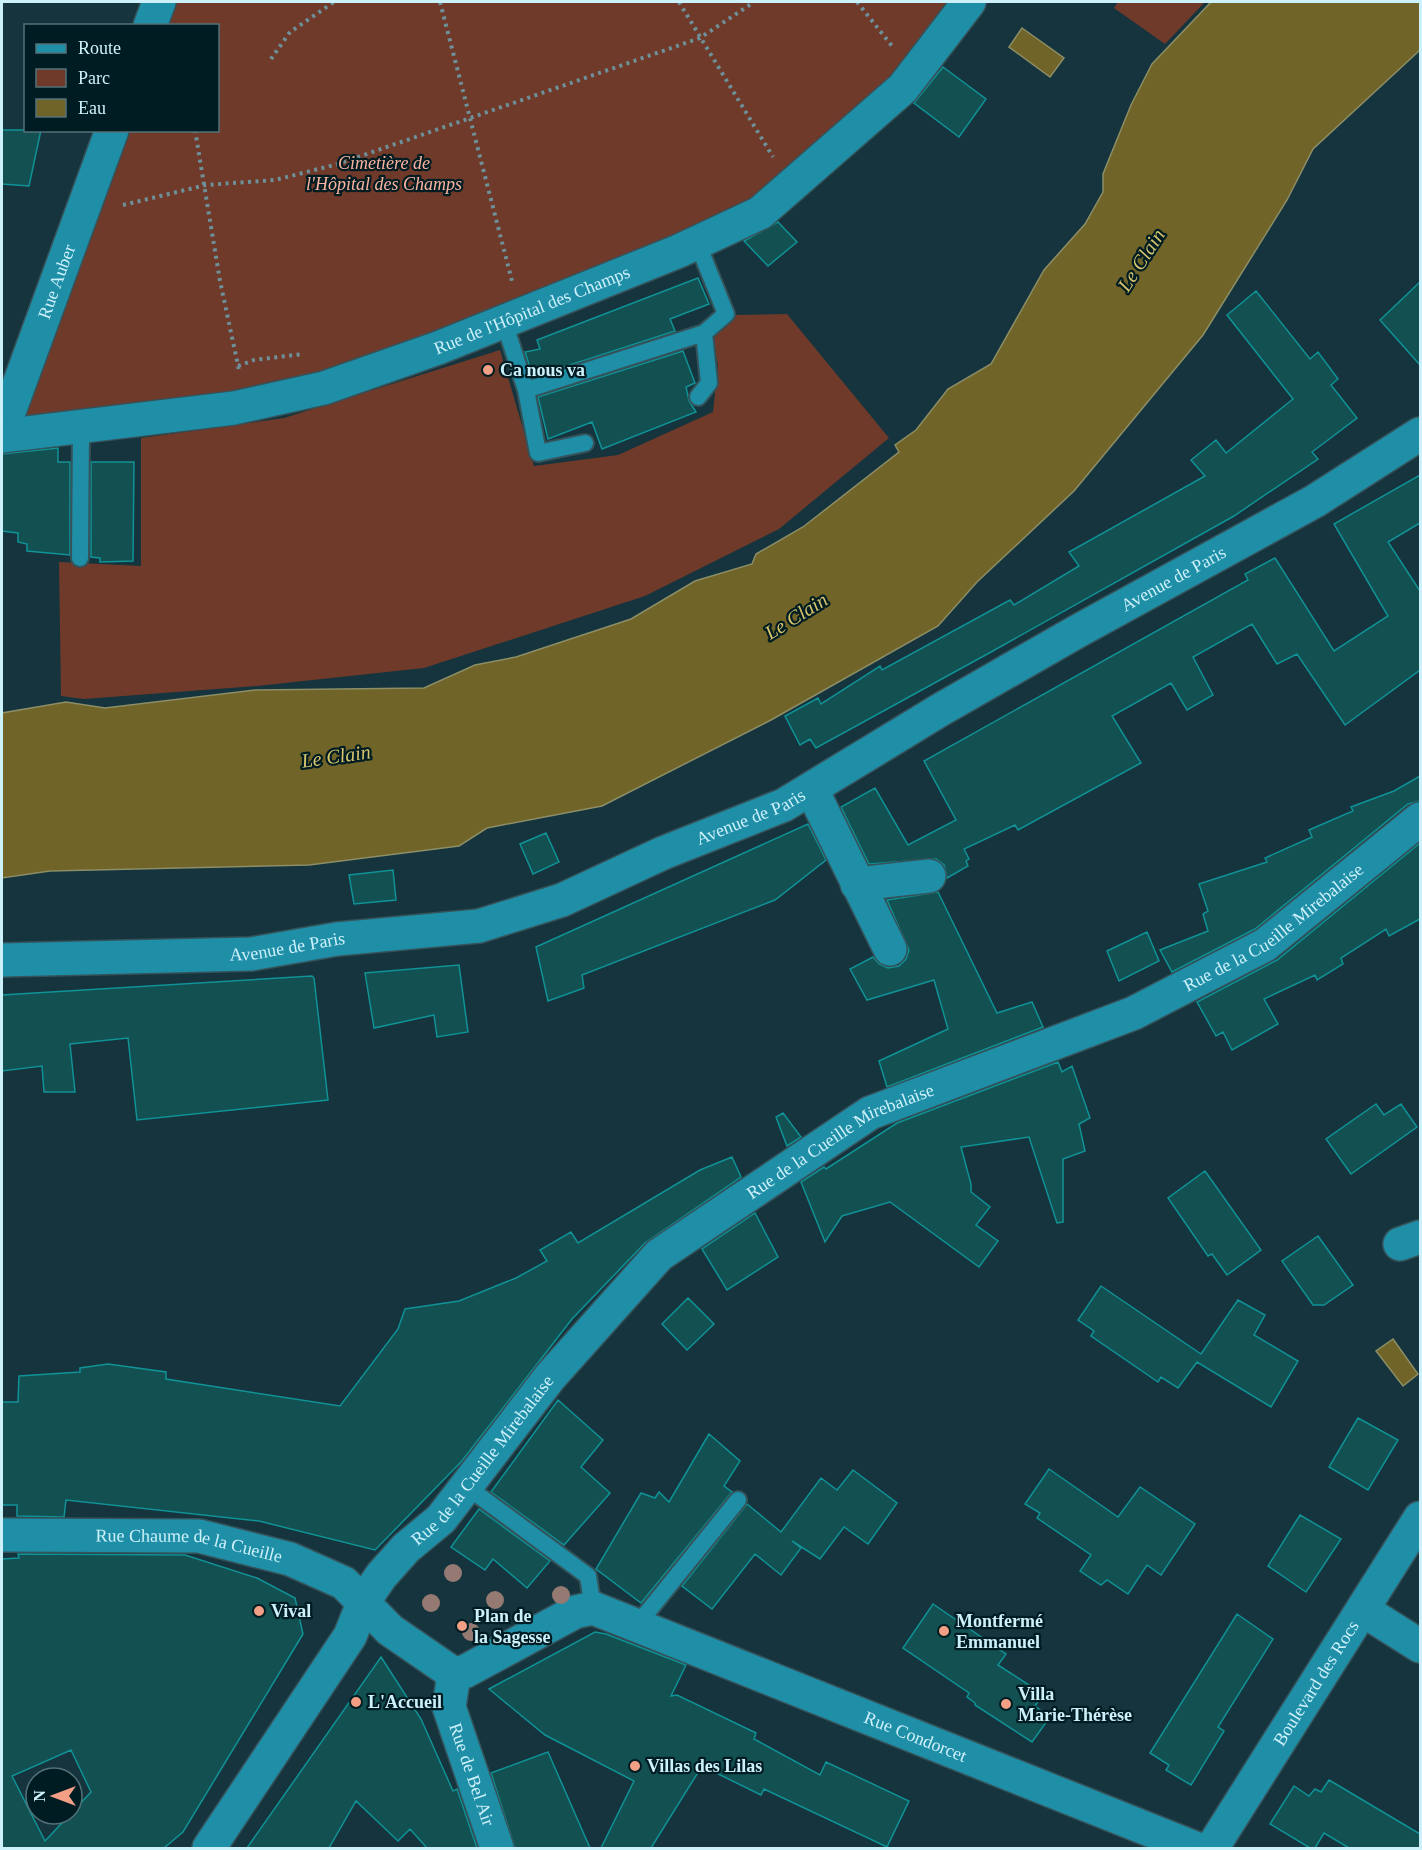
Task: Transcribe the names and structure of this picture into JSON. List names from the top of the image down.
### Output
{
  "streets": {
    "street": [
      "Rue Auber",
      "Rue de l'Hôpital des Champs",
      "Avenue de Paris",
      "Rue de la Cueille Mirebalaise",
      "Rue Chaume de la Cueille",
      "Boulevard des Rocs",
      "Rue Condorcet",
      "Rue de Bel Air"
    ]
  },
  "crossings": [
    ["Rue de la Cueille Mirebalaise", "Rue Chaume de la Cueille"]
  ],
  "water": ["Le Clain"],
  "parks": ["Cimetière de l'Hôpital des Champs"],
  "places": [
    "Ca nous va",
    "Vival",
    "Plan de la Sagesse",
    "Montfermé Emmanuel",
    "L'Accueil",
    "Villa Marie-Thérèse",
    "Villas des Lilas"
  ],
  "legend": ["Route", "Parc", "Eau"],
  "north": "left"
}
